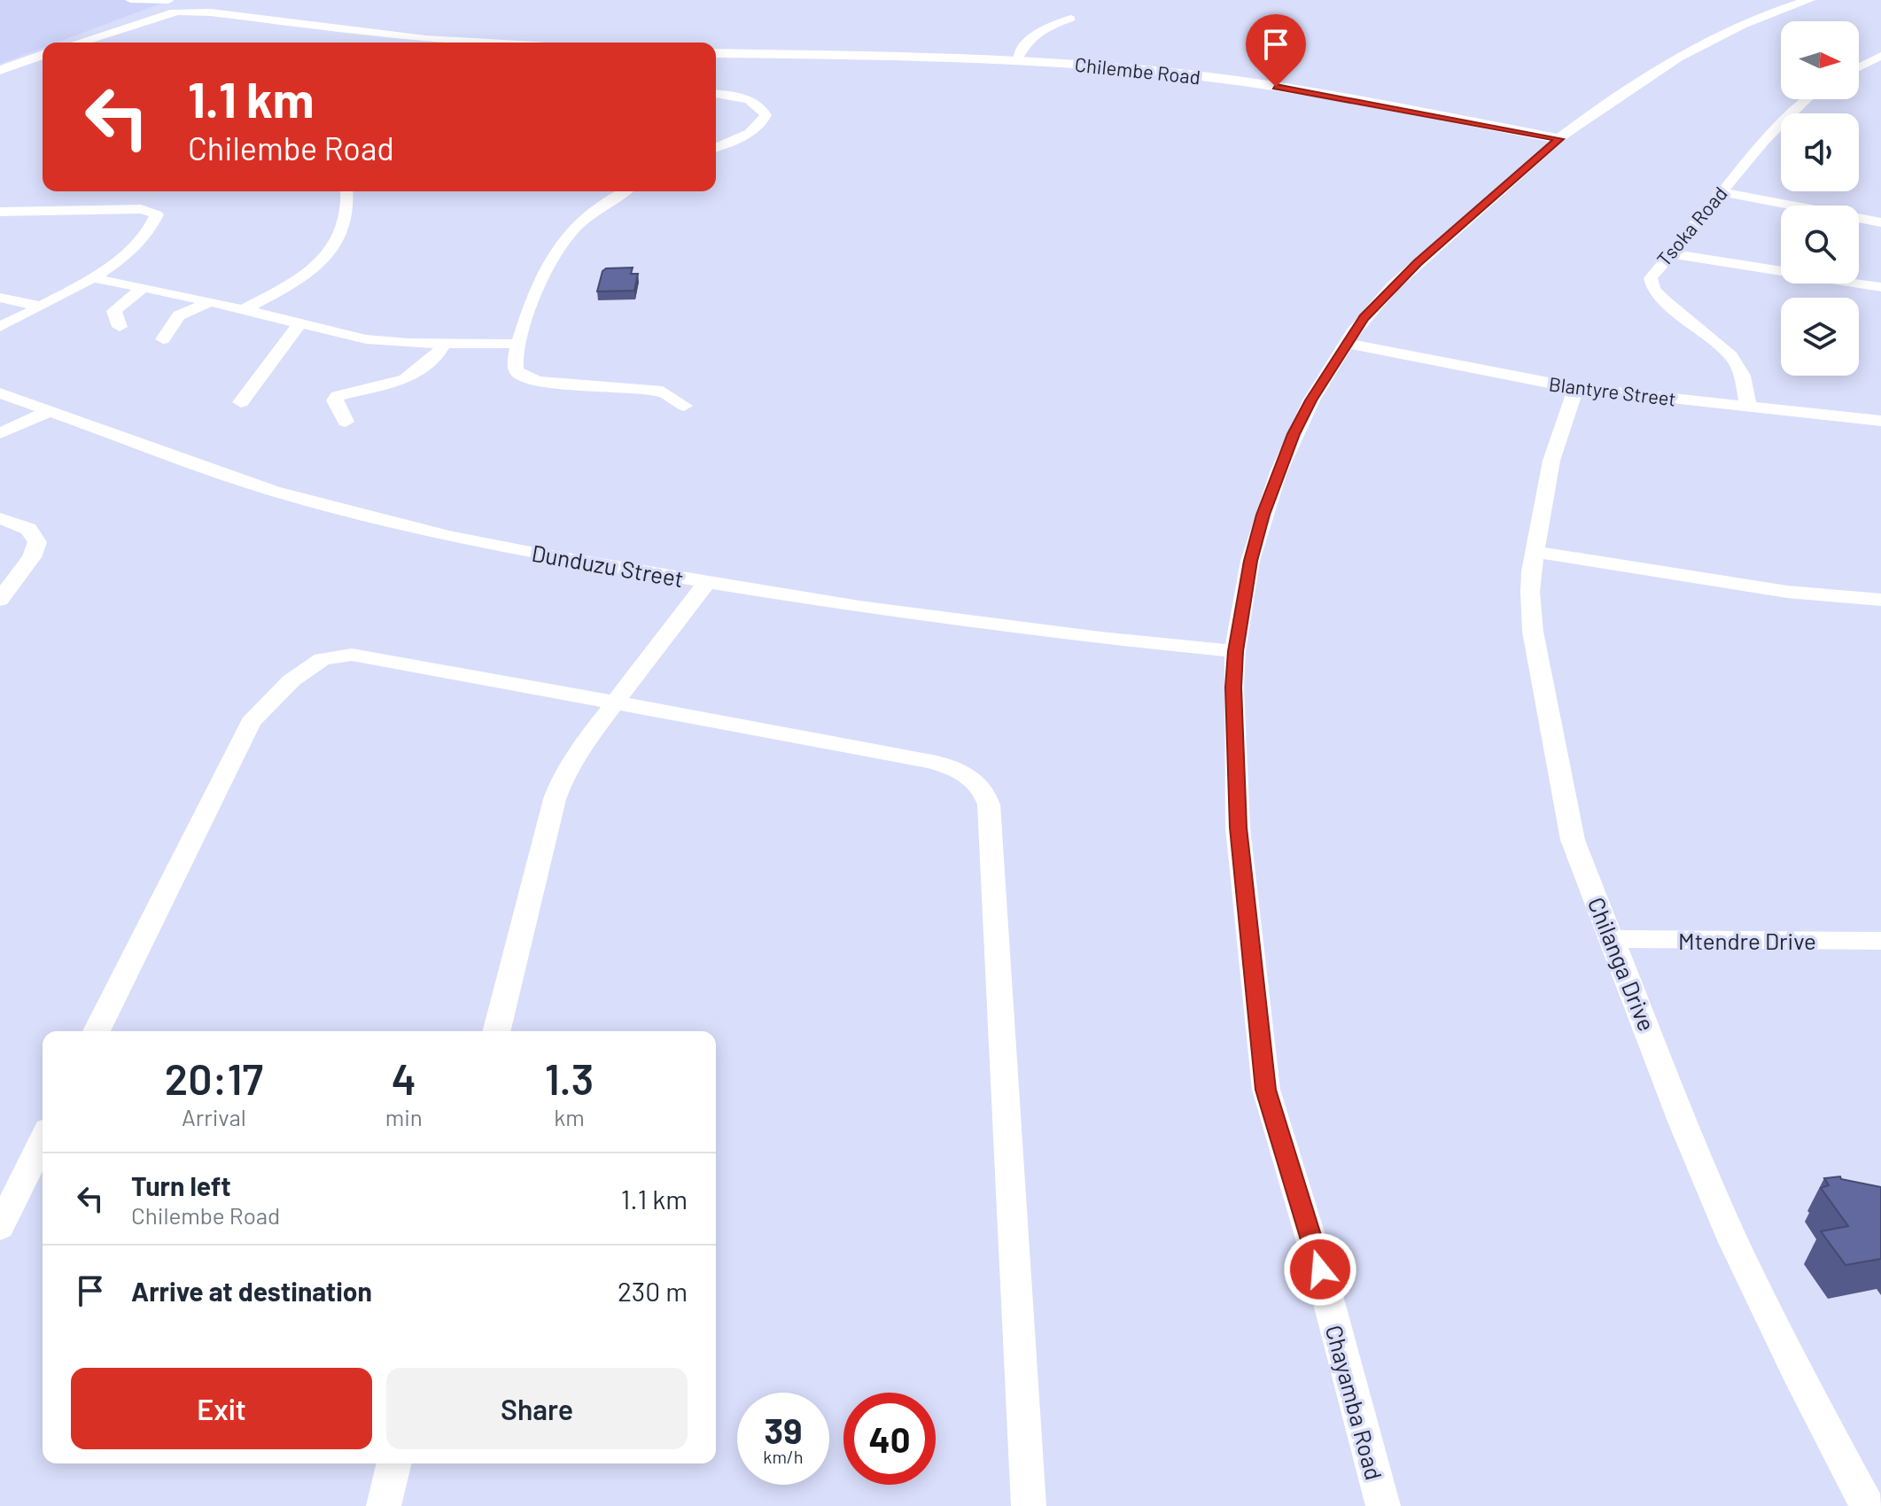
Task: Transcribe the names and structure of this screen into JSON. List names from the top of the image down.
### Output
{
  "streets": {
    "main road": ["Chilembe Road", "Chayamba Road"],
    "street": [
      "Tsoka Road",
      "Blantyre Street",
      "Dunduzu Street",
      "Mtendre Drive",
      "Chilanga Drive"
    ]
  },
  "crossings": [
    ["Chilembe Road", "Chayamba Road"],
    ["Tsoka Road", "Blantyre Street"],
    ["Blantyre Street", "Chilanga Drive"],
    ["Blantyre Street", "Chayamba Road"],
    ["Dunduzu Street", "Chayamba Road"],
    ["Mtendre Drive", "Chilanga Drive"]
  ],
  "north": "right",
  "page": {
    "turn": ["1.1 km", "Chilembe Road"],
    "eta": [
      "20:17",
      "Arrival",
      "4",
      "min",
      "1.3",
      "km"
    ],
    "list": [
      {
        "name": "Turn left",
        "note": "Chilembe Road",
        "value": "1.1 km"
      },
      {
        "name": "Arrive at destination",
        "value": "230 m"
      }
    ],
    "buttons": ["Exit", "Share"],
    "speed": "39 km/h",
    "limit": "40"
  }
}
